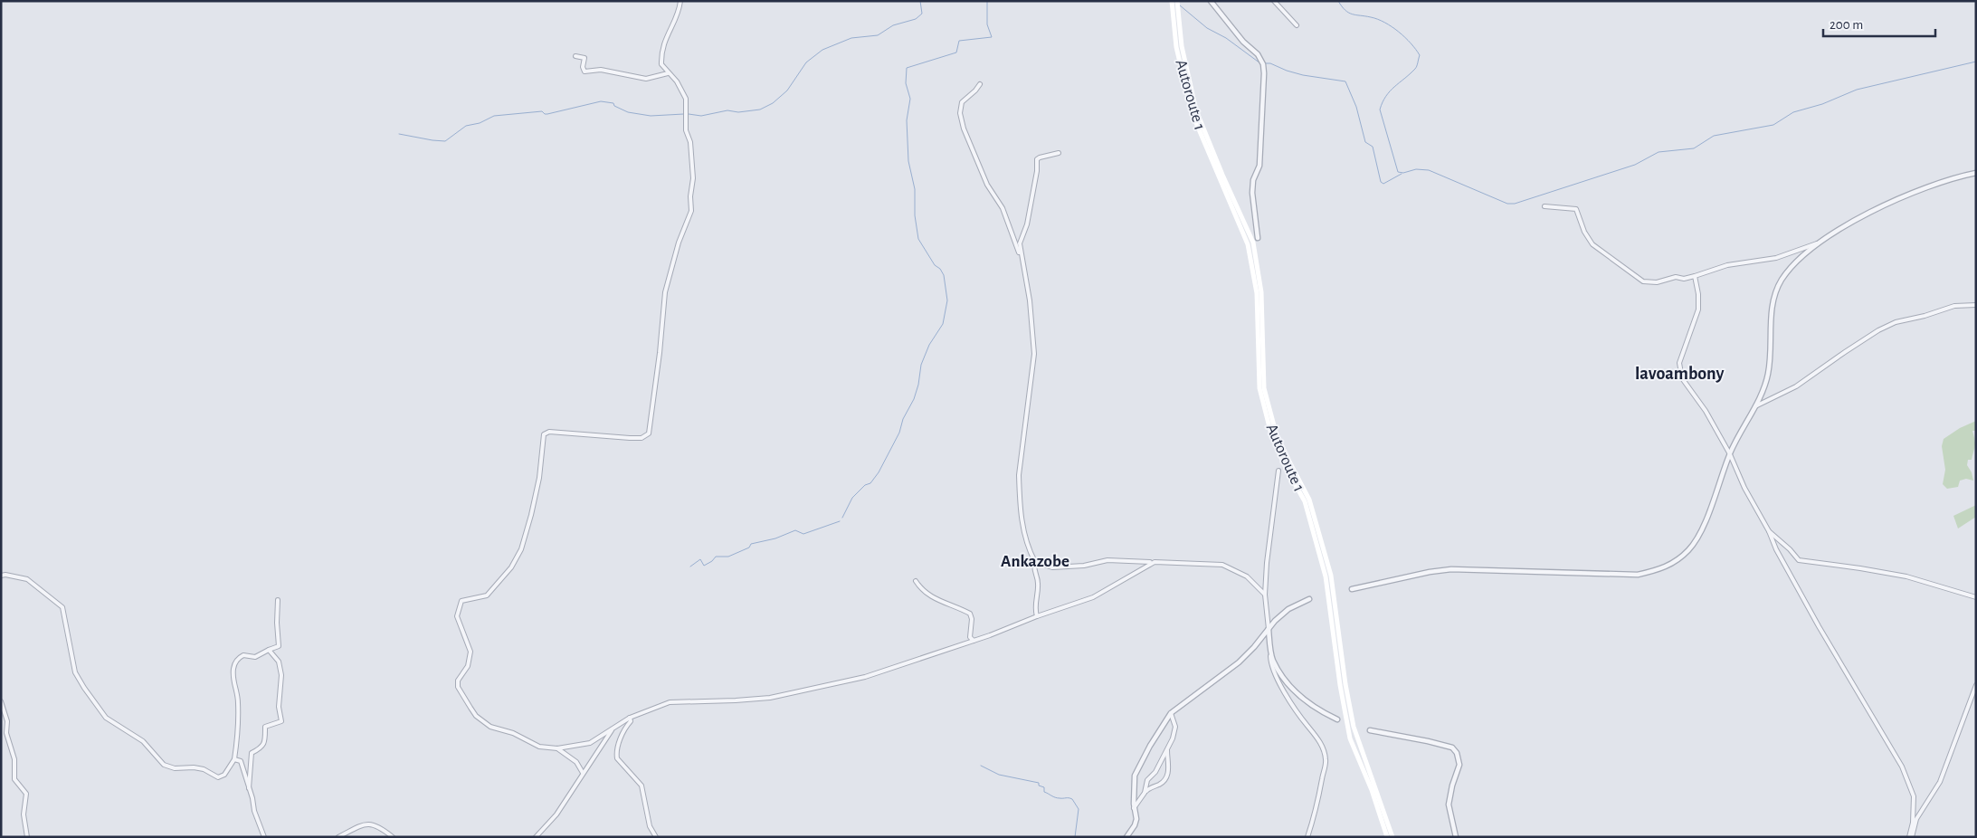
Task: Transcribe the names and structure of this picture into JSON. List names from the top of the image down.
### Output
{
  "streets": {
    "main road": ["Autoroute 1"]
  },
  "districts": ["Iavoambony", "Ankazobe"],
  "scale_bar": "200 m"
}
